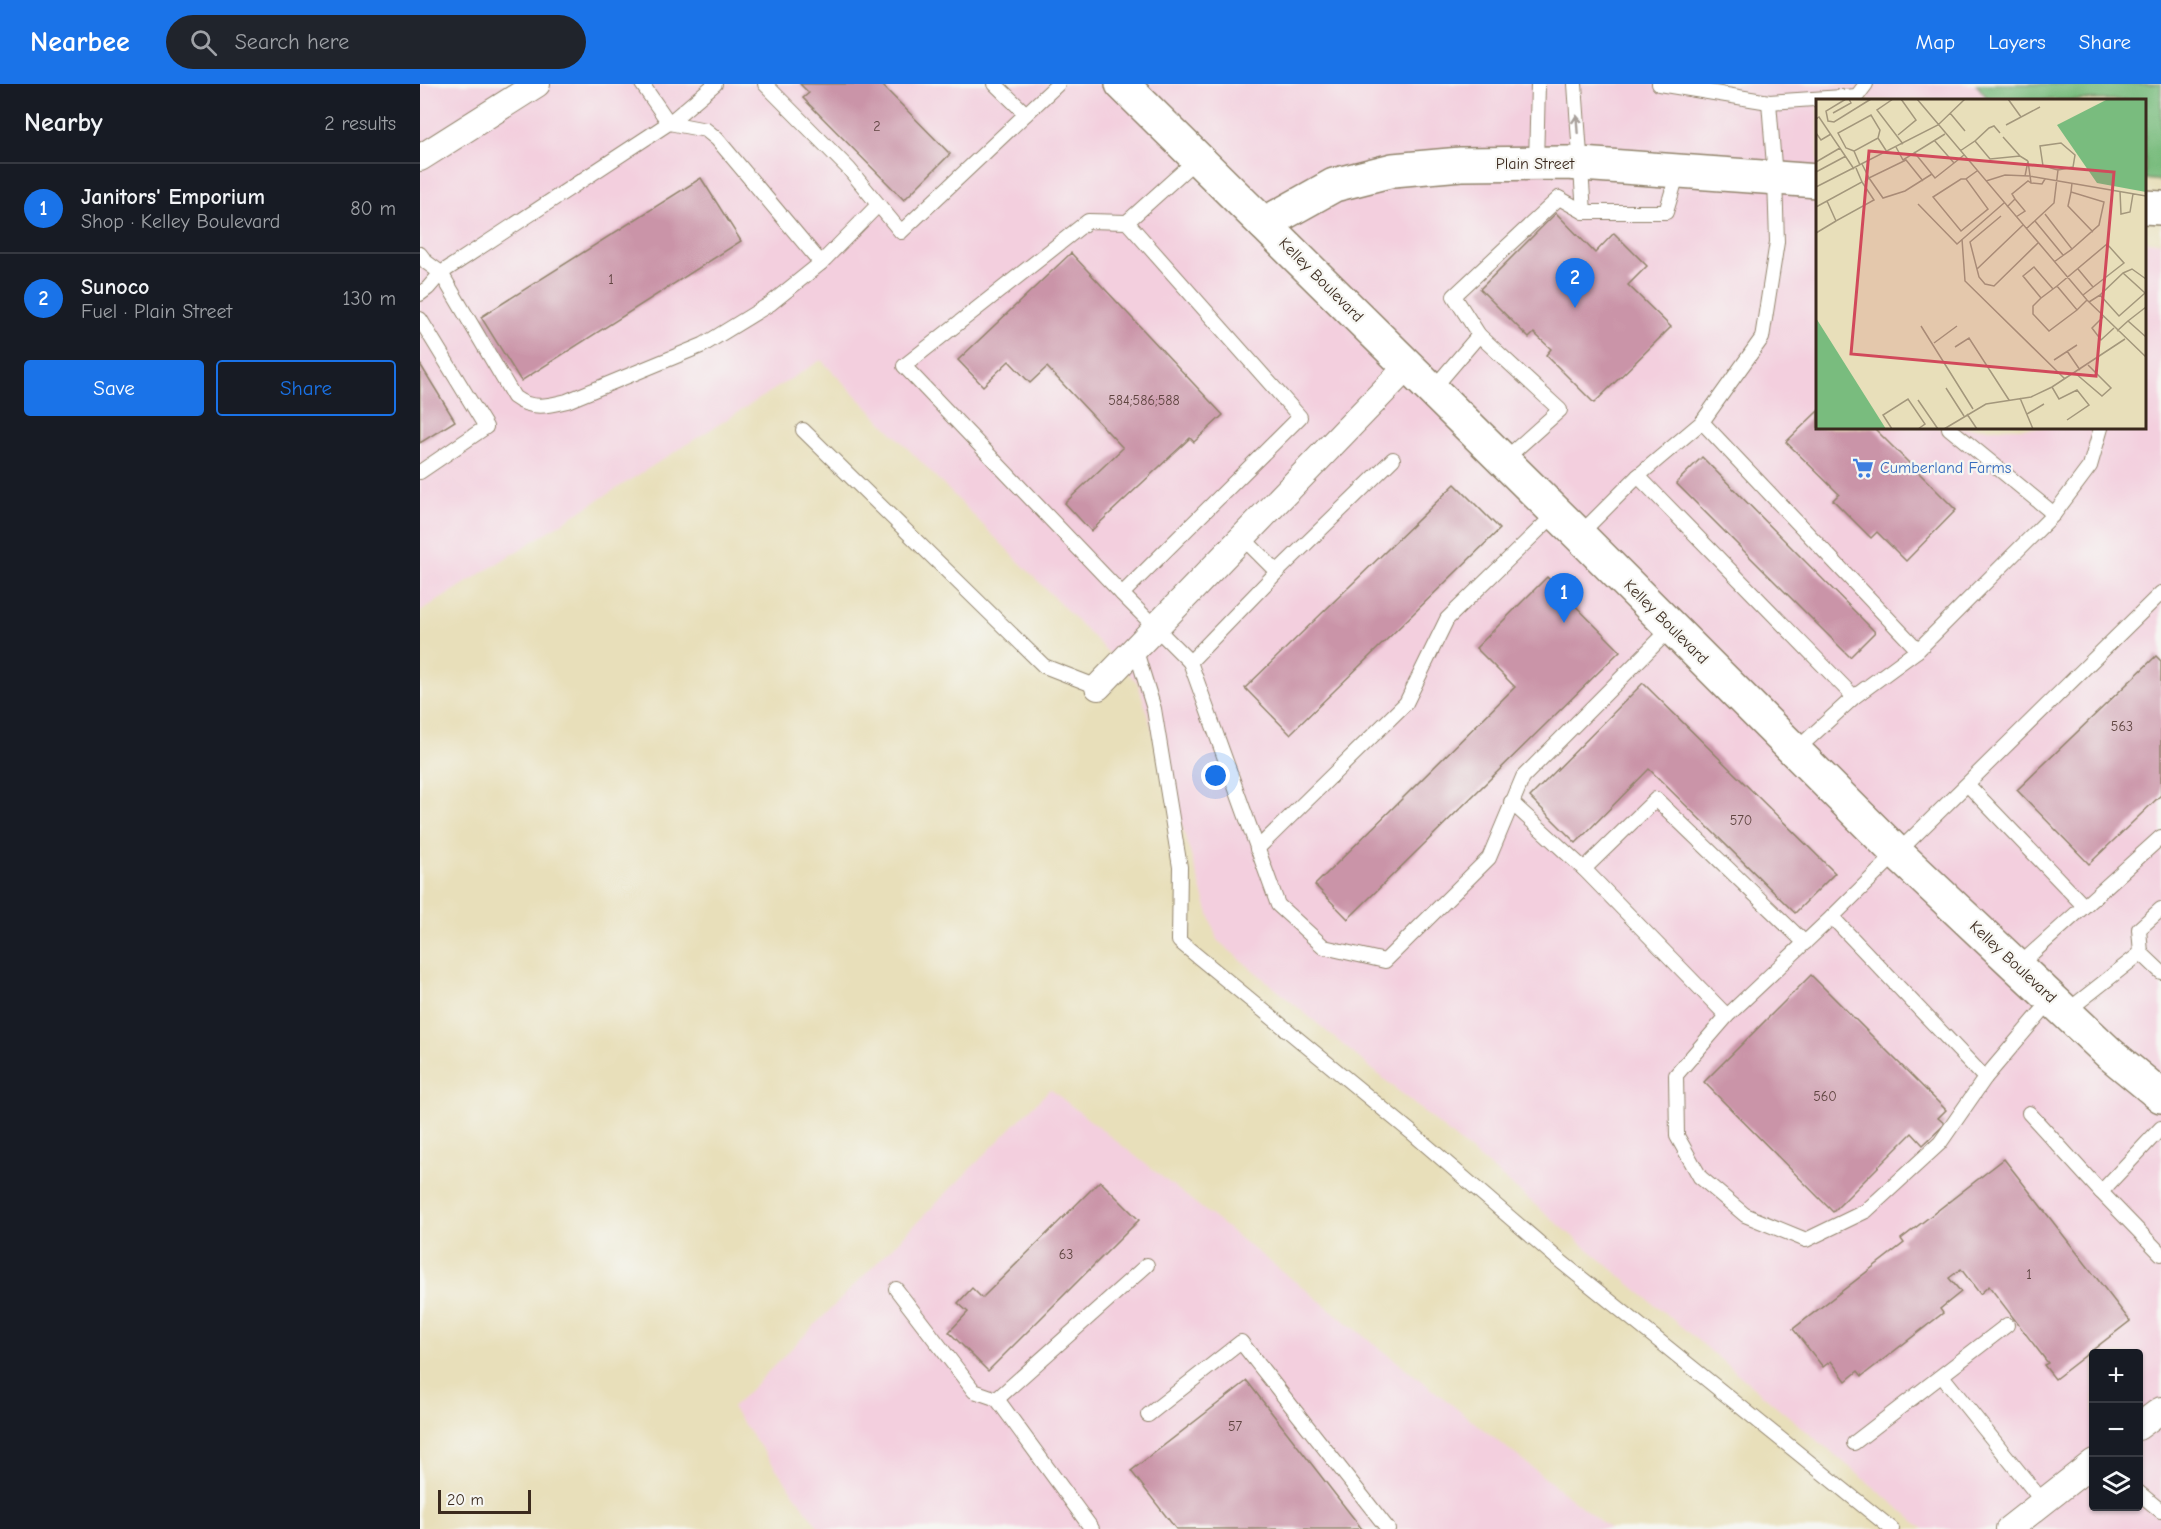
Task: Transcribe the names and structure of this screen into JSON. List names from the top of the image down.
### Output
{
  "streets": {
    "main road": ["Plain Street", "Kelley Boulevard"]
  },
  "crossings": [
    ["Plain Street", "Kelley Boulevard"]
  ],
  "places": {
    "supermarket": ["Cumberland Farms"]
  },
  "house_numbers": [
    "2",
    "1",
    "584;586;588",
    "563",
    "570",
    "560",
    "63",
    "1",
    "57"
  ],
  "scale_bar": "20 m",
  "page": {
    "header": "Nearbee",
    "search": "Search here",
    "nav": ["Map", "Layers", "Share"],
    "heading": ["Nearby", "2 results"],
    "list": [
      {
        "mark": "1",
        "name": "Janitors' Emporium",
        "note": "Shop · Kelley Boulevard",
        "value": "80 m"
      },
      {
        "mark": "2",
        "name": "Sunoco",
        "note": "Fuel · Plain Street",
        "value": "130 m"
      }
    ],
    "pins": ["2", "1"],
    "buttons": ["Save", "Share"],
    "map_buttons": ["+", "−"],
    "scale": "20 m"
  }
}
